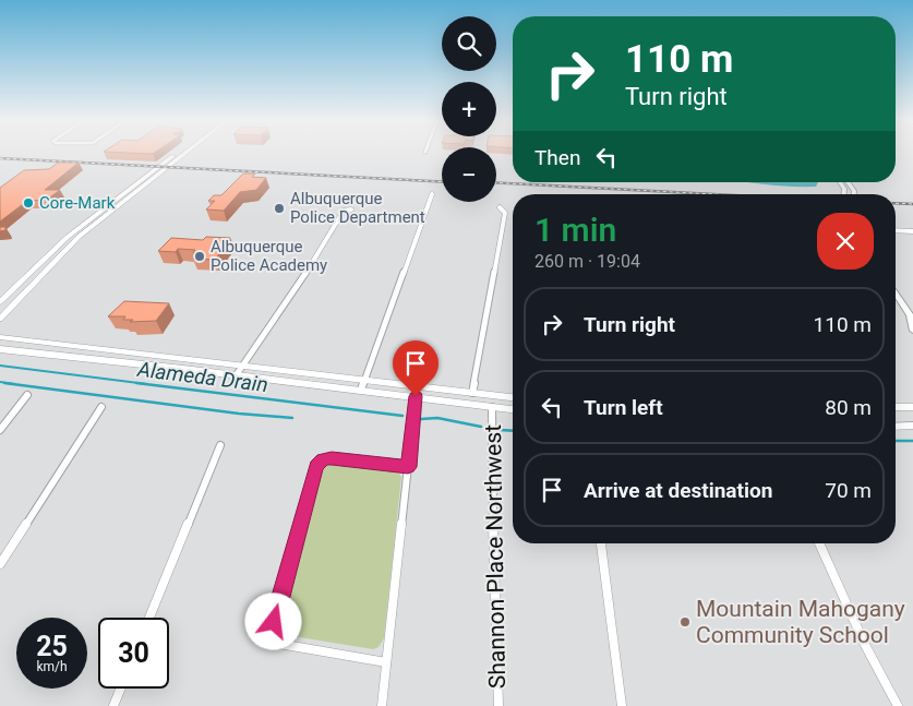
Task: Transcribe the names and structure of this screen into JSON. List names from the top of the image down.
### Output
{
  "streets": {
    "street": ["Shannon Place Northwest"]
  },
  "water": ["Alameda Drain"],
  "places": [
    "Core-Mark",
    "Albuquerque Police Department",
    "Albuquerque Police Academy",
    "Mountain Mahogany Community School"
  ],
  "page": {
    "map_buttons": ["+", "−"],
    "turn": ["110 m", "Turn right"],
    "then": "Then",
    "heading": ["1 min", "260 m · 19:04"],
    "list": [
      {
        "name": "Turn right",
        "value": "110 m"
      },
      {
        "name": "Turn left",
        "value": "80 m"
      },
      {
        "name": "Arrive at destination",
        "value": "70 m"
      }
    ],
    "speed": "25 km/h",
    "limit": "30"
  }
}
